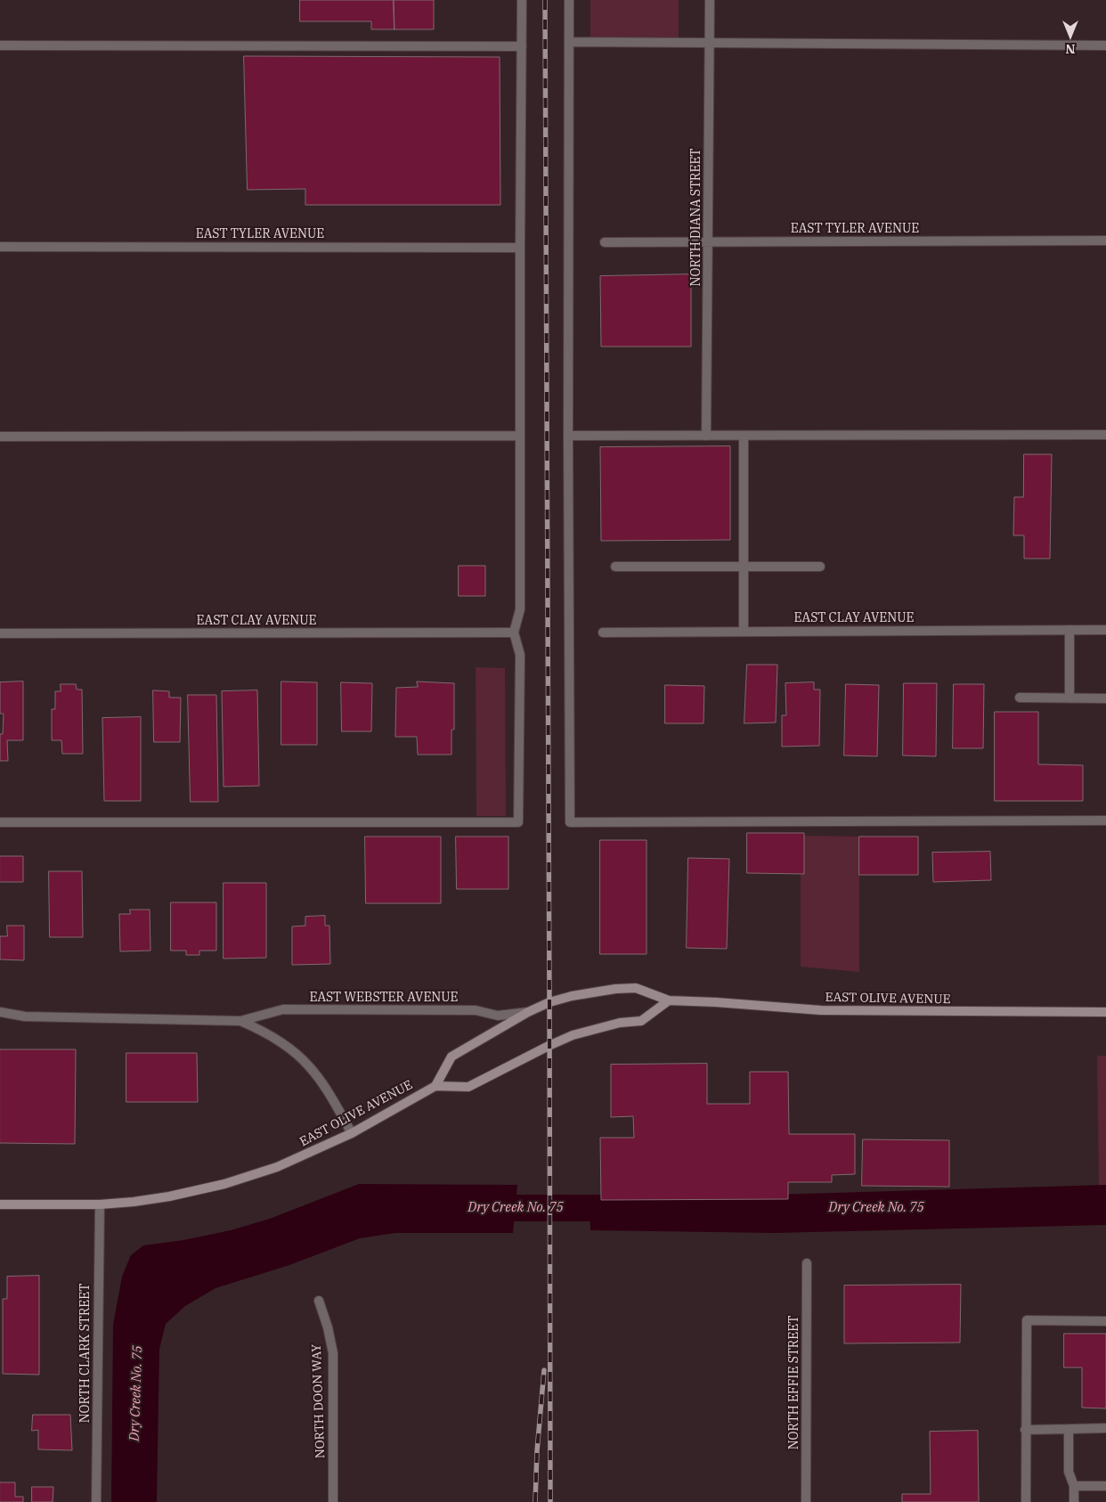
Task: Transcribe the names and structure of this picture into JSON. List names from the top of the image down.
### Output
{
  "streets": {
    "main road": ["EAST OLIVE AVENUE"],
    "street": [
      "NORTH DIANA STREET",
      "EAST TYLER AVENUE",
      "EAST CLAY AVENUE",
      "EAST WEBSTER AVENUE",
      "NORTH CLARK STREET",
      "NORTH EFFIE STREET",
      "NORTH DOON WAY"
    ]
  },
  "crossings": [
    ["NORTH DIANA STREET", "EAST TYLER AVENUE"],
    ["EAST WEBSTER AVENUE", "EAST OLIVE AVENUE"],
    ["EAST OLIVE AVENUE", "NORTH CLARK STREET"]
  ],
  "water": ["Dry Creek No. 75"],
  "north": "bottom"
}
